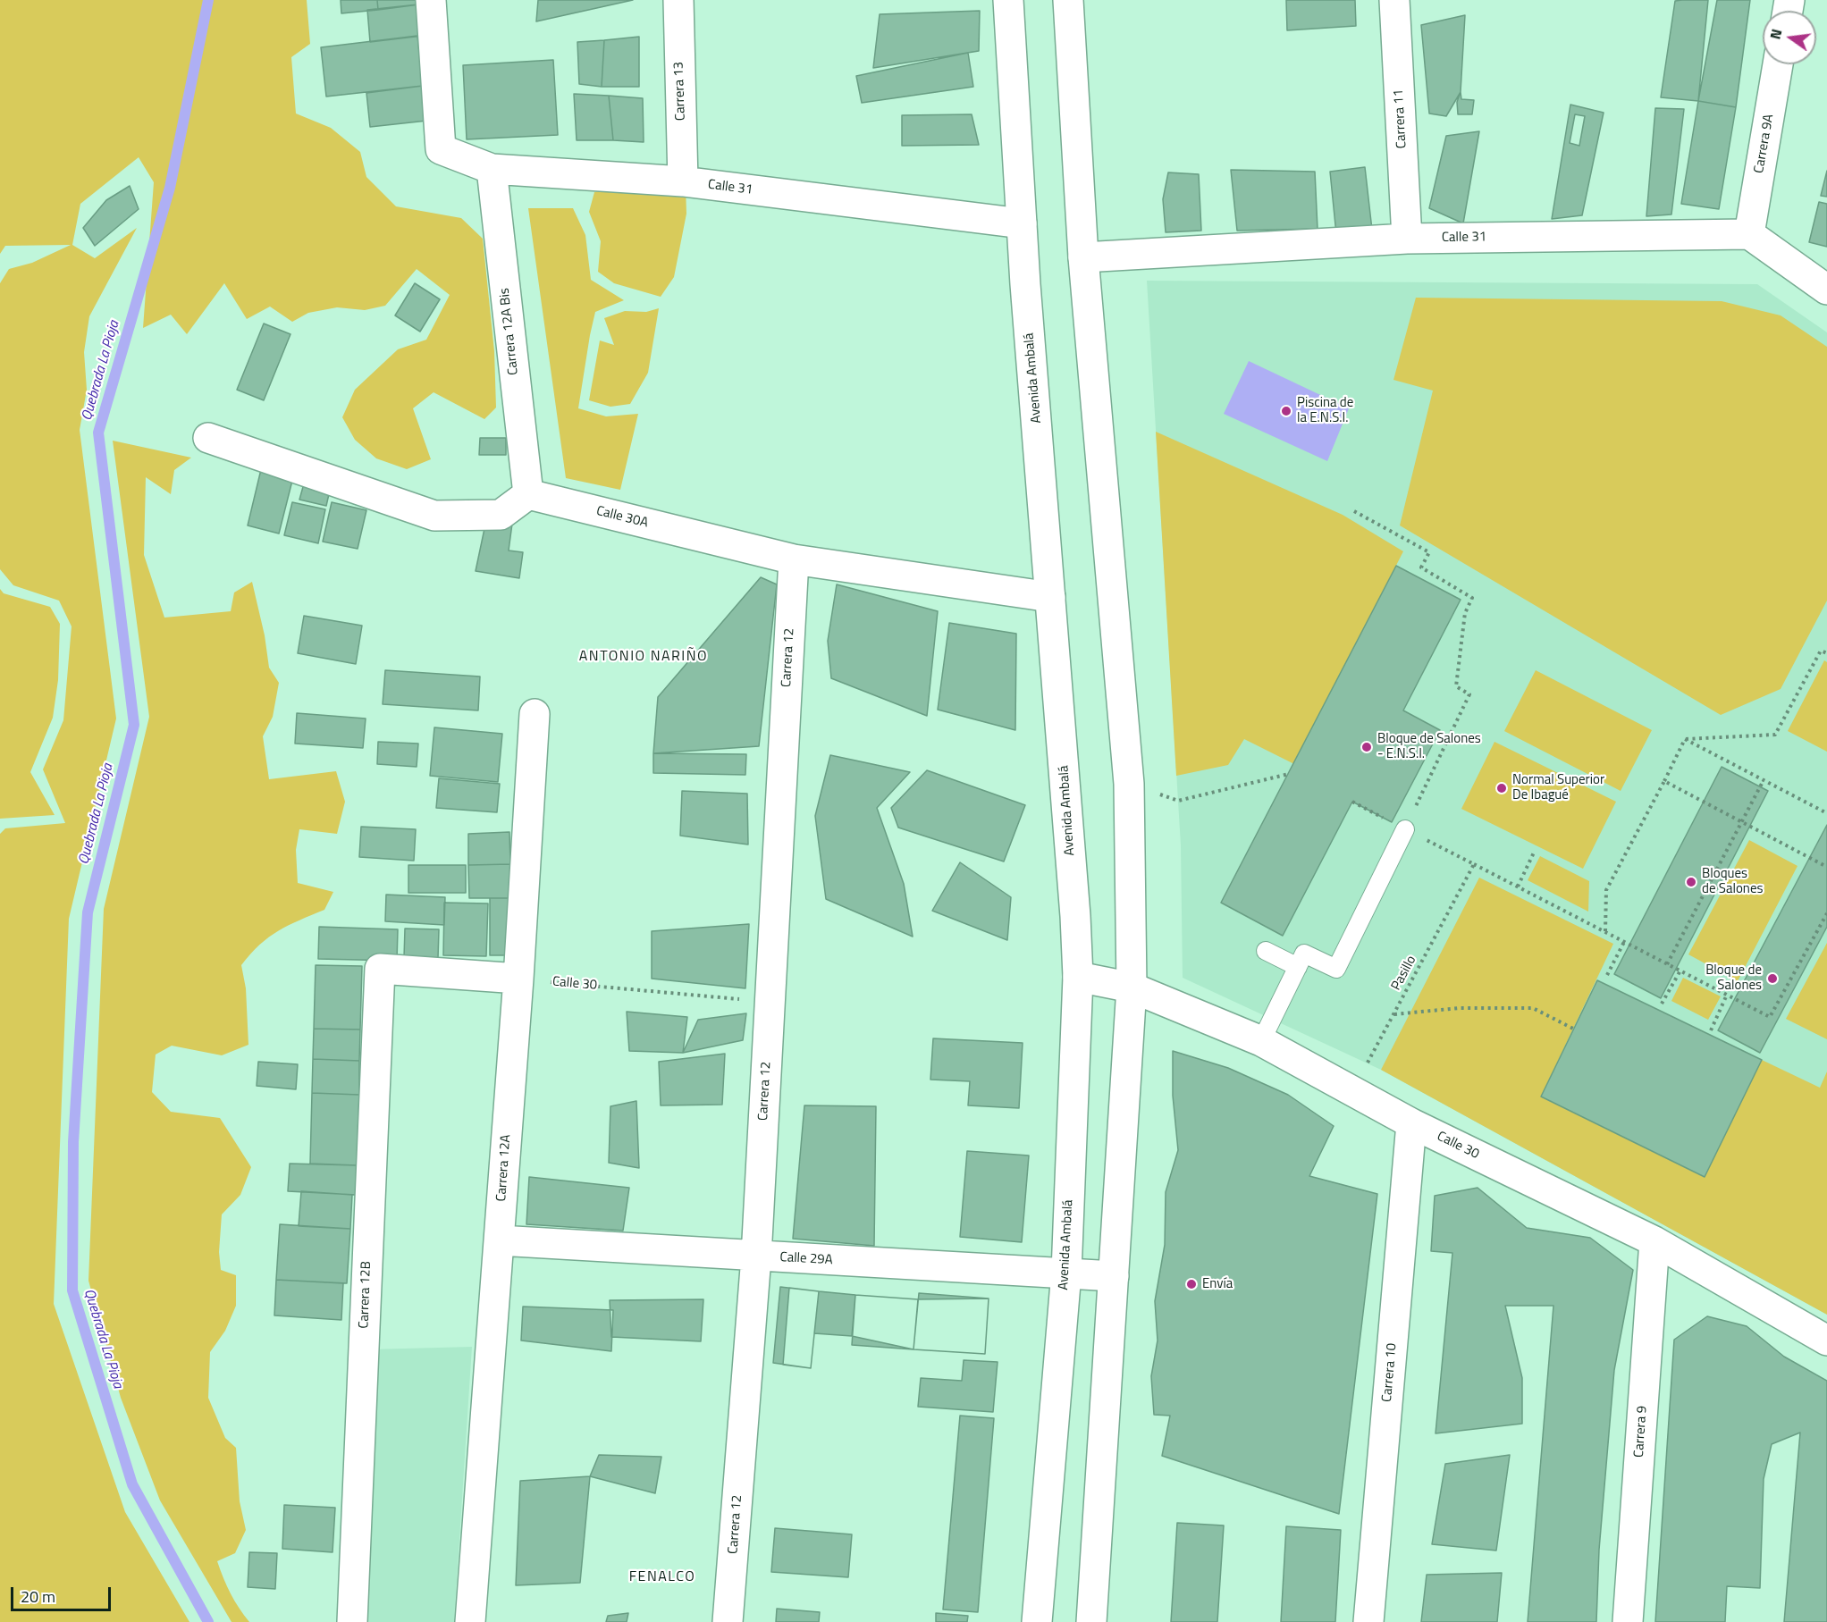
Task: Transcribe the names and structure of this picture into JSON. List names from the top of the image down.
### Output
{
  "streets": {
    "street": [
      "Carrera 13",
      "Carrera 11",
      "Carrera 9A",
      "Calle 31",
      "Carrera 12A Bis",
      "Avenida Ambalá",
      "Calle 30A",
      "Carrera 12",
      "Calle 30",
      "Carrera 12A",
      "Calle 29A",
      "Carrera 12B",
      "Carrera 10",
      "Carrera 9"
    ],
    "path": ["Pasillo"]
  },
  "crossings": [
    ["Carrera 13", "Calle 31"],
    ["Carrera 11", "Calle 31"],
    ["Carrera 9A", "Calle 31"],
    ["Calle 31", "Carrera 12A Bis"],
    ["Calle 31", "Avenida Ambalá"],
    ["Carrera 12A Bis", "Calle 30A"],
    ["Avenida Ambalá", "Calle 30A"],
    ["Avenida Ambalá", "Calle 30"],
    ["Avenida Ambalá", "Calle 29A"],
    ["Calle 30A", "Carrera 12"],
    ["Carrera 12", "Calle 30"],
    ["Carrera 12", "Calle 29A"],
    ["Pasillo", "Calle 30"],
    ["Calle 30", "Carrera 12A"],
    ["Calle 30", "Carrera 12B"],
    ["Calle 30", "Carrera 10"],
    ["Calle 30", "Carrera 9"],
    ["Carrera 12A", "Calle 29A"],
    ["Carrera 12A", "Carrera 12B"]
  ],
  "districts": ["ANTONIO NARIÑO", "FENALCO"],
  "water": ["Quebrada La Pioja"],
  "places": [
    "Piscina de la E.N.S.I.",
    "Bloque de Salones - E.N.S.I.",
    "Normal Superior De Ibagué",
    "Bloques de Salones",
    "Bloque de Salones",
    "Envía"
  ],
  "scale_bar": "20 m",
  "north": "left"
}
